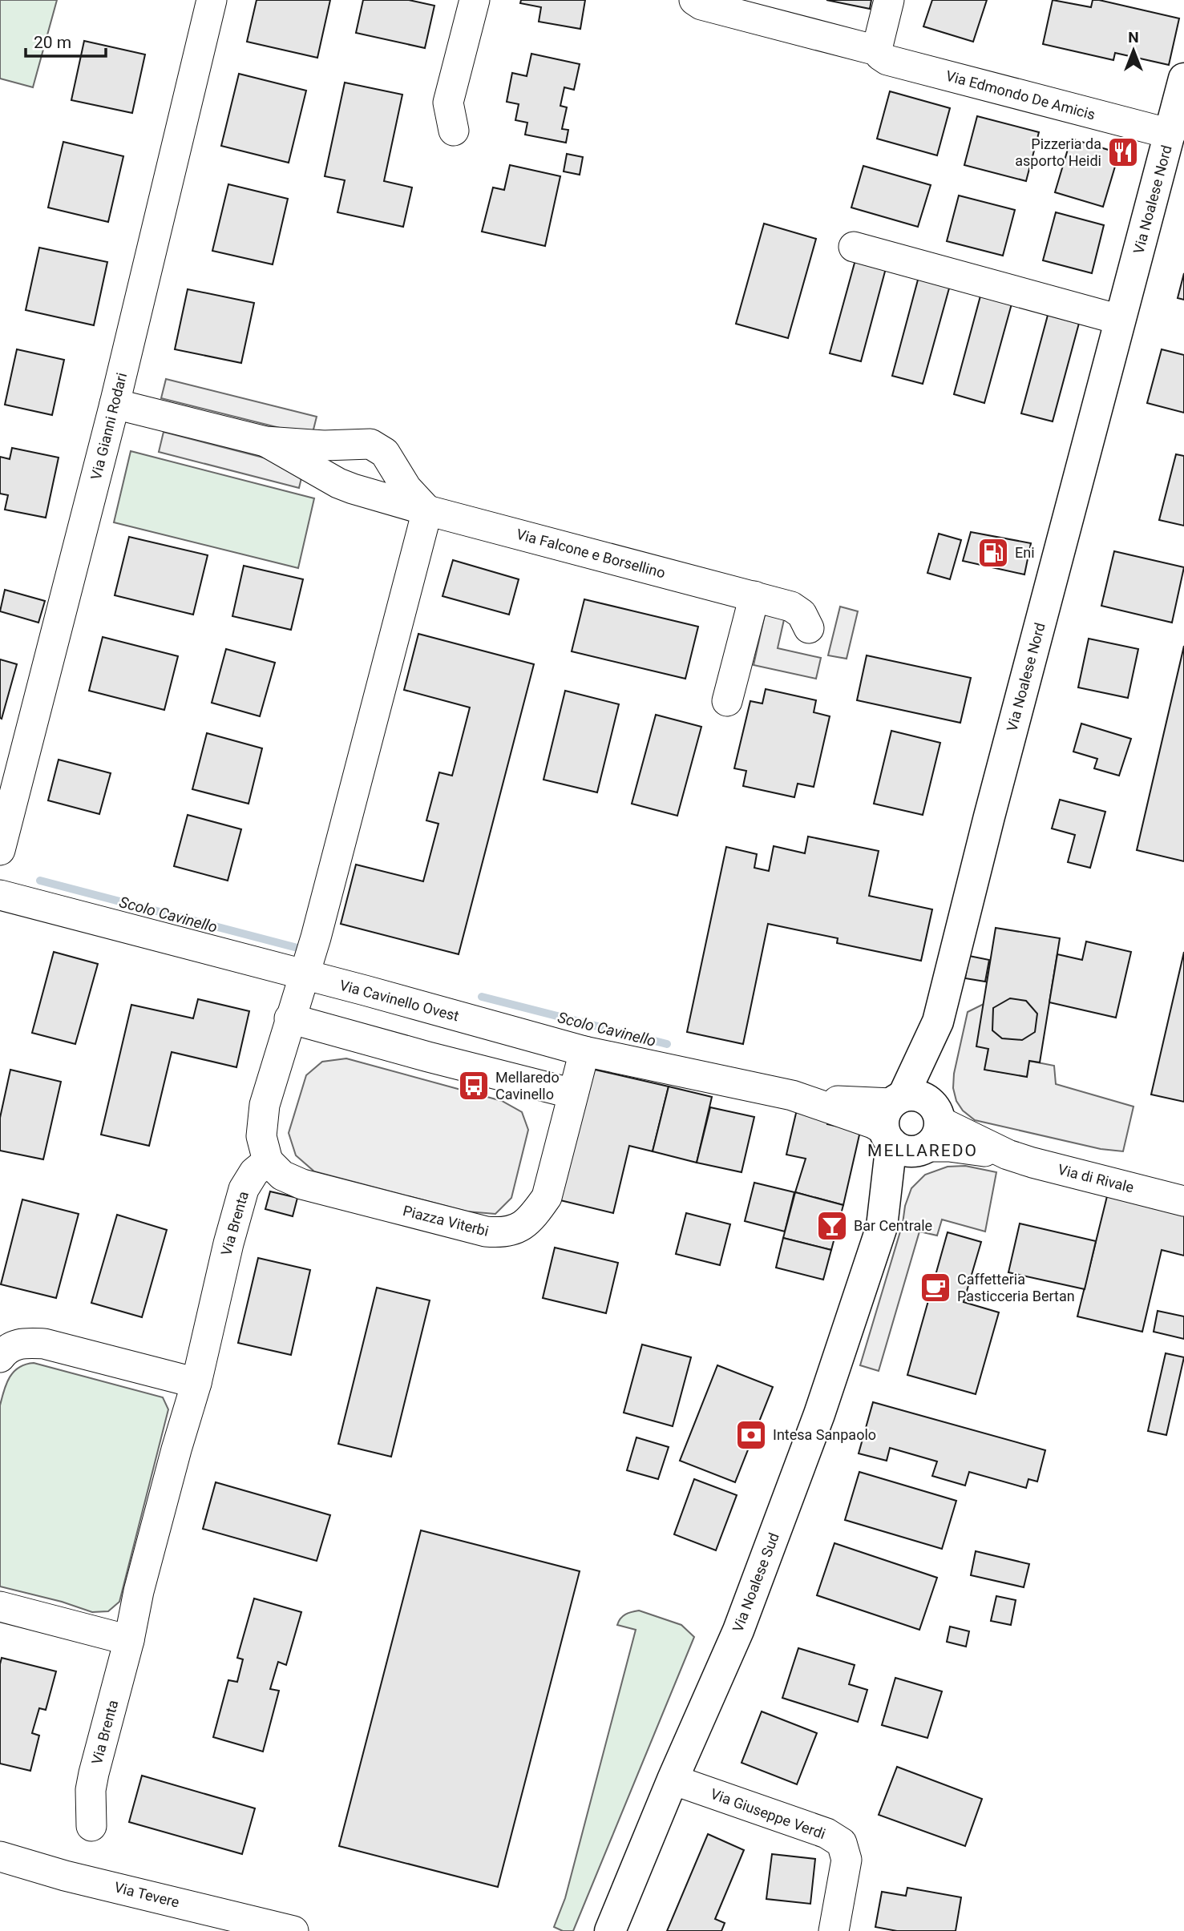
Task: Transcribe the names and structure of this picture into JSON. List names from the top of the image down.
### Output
{
  "streets": {
    "main road": ["Via Noalese Nord", "Via Noalese Sud"],
    "street": [
      "Via Edmondo De Amicis",
      "Via Gianni Rodari",
      "Via Falcone e Borsellino",
      "Via Cavinello Ovest",
      "Via di Rivale",
      "Piazza Viterbi",
      "Via Brenta",
      "Via Giuseppe Verdi",
      "Via Tevere"
    ]
  },
  "crossings": [
    ["Via Edmondo De Amicis", "Via Noalese Nord"],
    ["Via Noalese Nord", "Via Cavinello Ovest"],
    ["Via Noalese Nord", "Via di Rivale"],
    ["Via Noalese Nord", "Via Noalese Sud"],
    ["Via Gianni Rodari", "Via Falcone e Borsellino"],
    ["Via Cavinello Ovest", "Via di Rivale"],
    ["Via Cavinello Ovest", "Piazza Viterbi"],
    ["Via Cavinello Ovest", "Via Noalese Sud"],
    ["Via di Rivale", "Via Noalese Sud"],
    ["Piazza Viterbi", "Via Brenta"],
    ["Via Noalese Sud", "Via Giuseppe Verdi"]
  ],
  "districts": ["MELLAREDO"],
  "water": ["Scolo Cavinello"],
  "places": {
    "restaurant": ["Pizzeria da asporto Heidi"],
    "fuel station": ["Eni"],
    "bus stop": ["Mellaredo Cavinello"],
    "bar": ["Bar Centrale"],
    "cafe": ["Caffetteria Pasticceria Bertan"],
    "bank": ["Intesa Sanpaolo"]
  },
  "scale_bar": "20 m",
  "north": "top"
}
